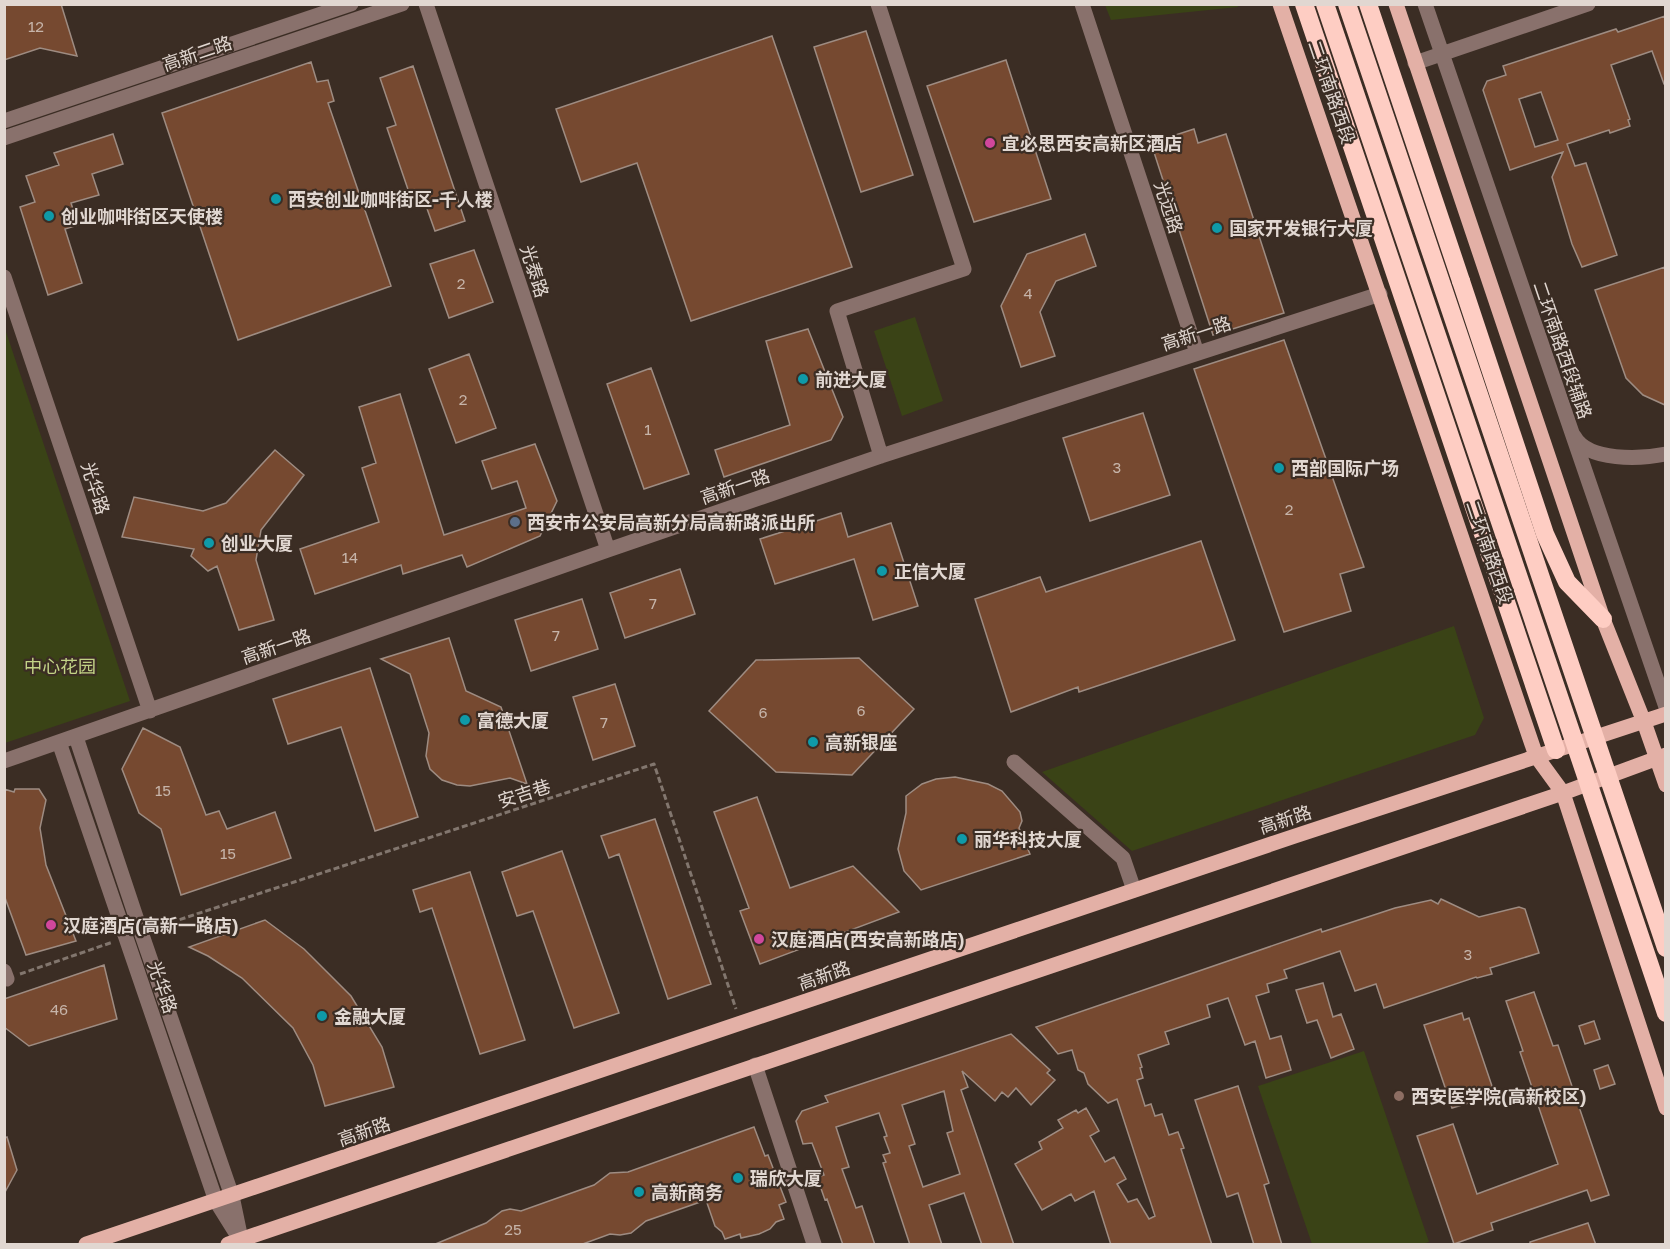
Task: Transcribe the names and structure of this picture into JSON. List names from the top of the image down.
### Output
{
  "streets": {
    "highway": ["二环南路西段"],
    "main road": ["高新路"],
    "street": [
      "高新二路",
      "光远路",
      "光泰路",
      "高新一路",
      "二环南路西段辅路",
      "光华路"
    ],
    "path": ["安吉巷"]
  },
  "crossings": [
    ["二环南路西段", "高新一路"],
    ["二环南路西段", "高新路"],
    ["光远路", "高新一路"],
    ["光泰路", "高新一路"],
    ["高新一路", "光华路"],
    ["光华路", "安吉巷"],
    ["光华路", "高新路"],
    ["安吉巷", "高新路"]
  ],
  "parks": ["中心花园"],
  "places": [
    "宜必思西安高新区酒店",
    "西安创业咖啡街区-千人楼",
    "创业咖啡街区天使楼",
    "国家开发银行大厦",
    "前进大厦",
    "西部国际广场",
    "西安市公安局高新分局高新路派出所",
    "创业大厦",
    "正信大厦",
    "富德大厦",
    "高新银座",
    "丽华科技大厦",
    "汉庭酒店(高新一路店)",
    "汉庭酒店(西安高新路店)",
    "金融大厦",
    "西安医学院(高新校区)",
    "瑞欣大厦",
    "高新商务"
  ],
  "house_numbers": [
    "12",
    "2",
    "4",
    "2",
    "1",
    "3",
    "2",
    "14",
    "7",
    "7",
    "6",
    "6",
    "7",
    "15",
    "15",
    "3",
    "46",
    "25"
  ]
}
